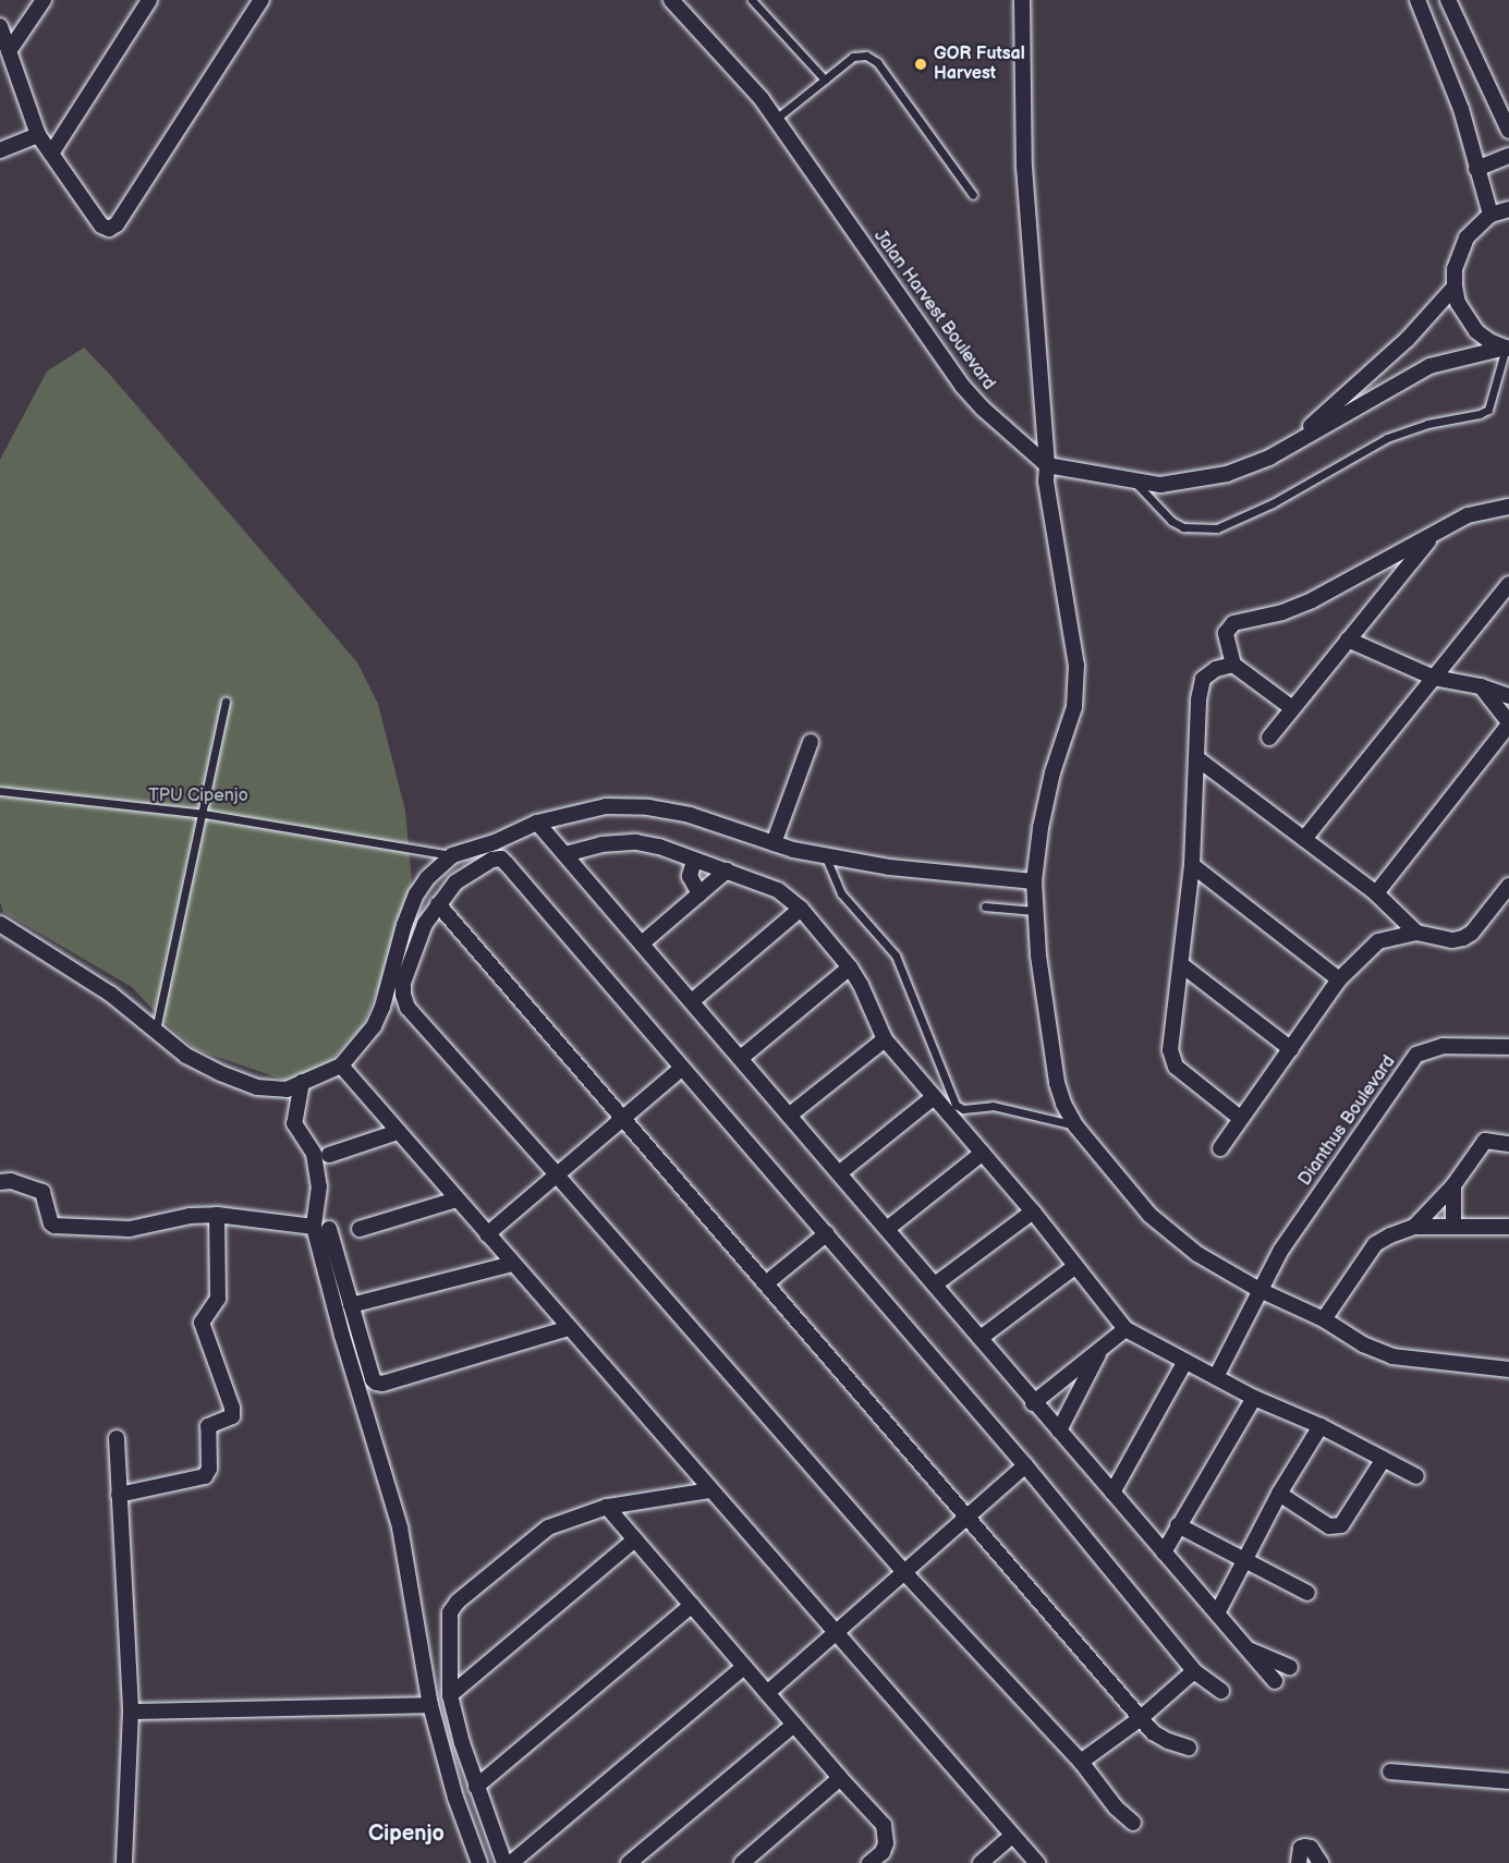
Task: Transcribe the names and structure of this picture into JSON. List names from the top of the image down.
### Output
{
  "streets": {
    "street": ["Jalan Harvest Boulevard", "Dianthus Boulevard"]
  },
  "districts": ["Cipenjo"],
  "parks": ["TPU Cipenjo"],
  "places": ["GOR Futsal Harvest"]
}
